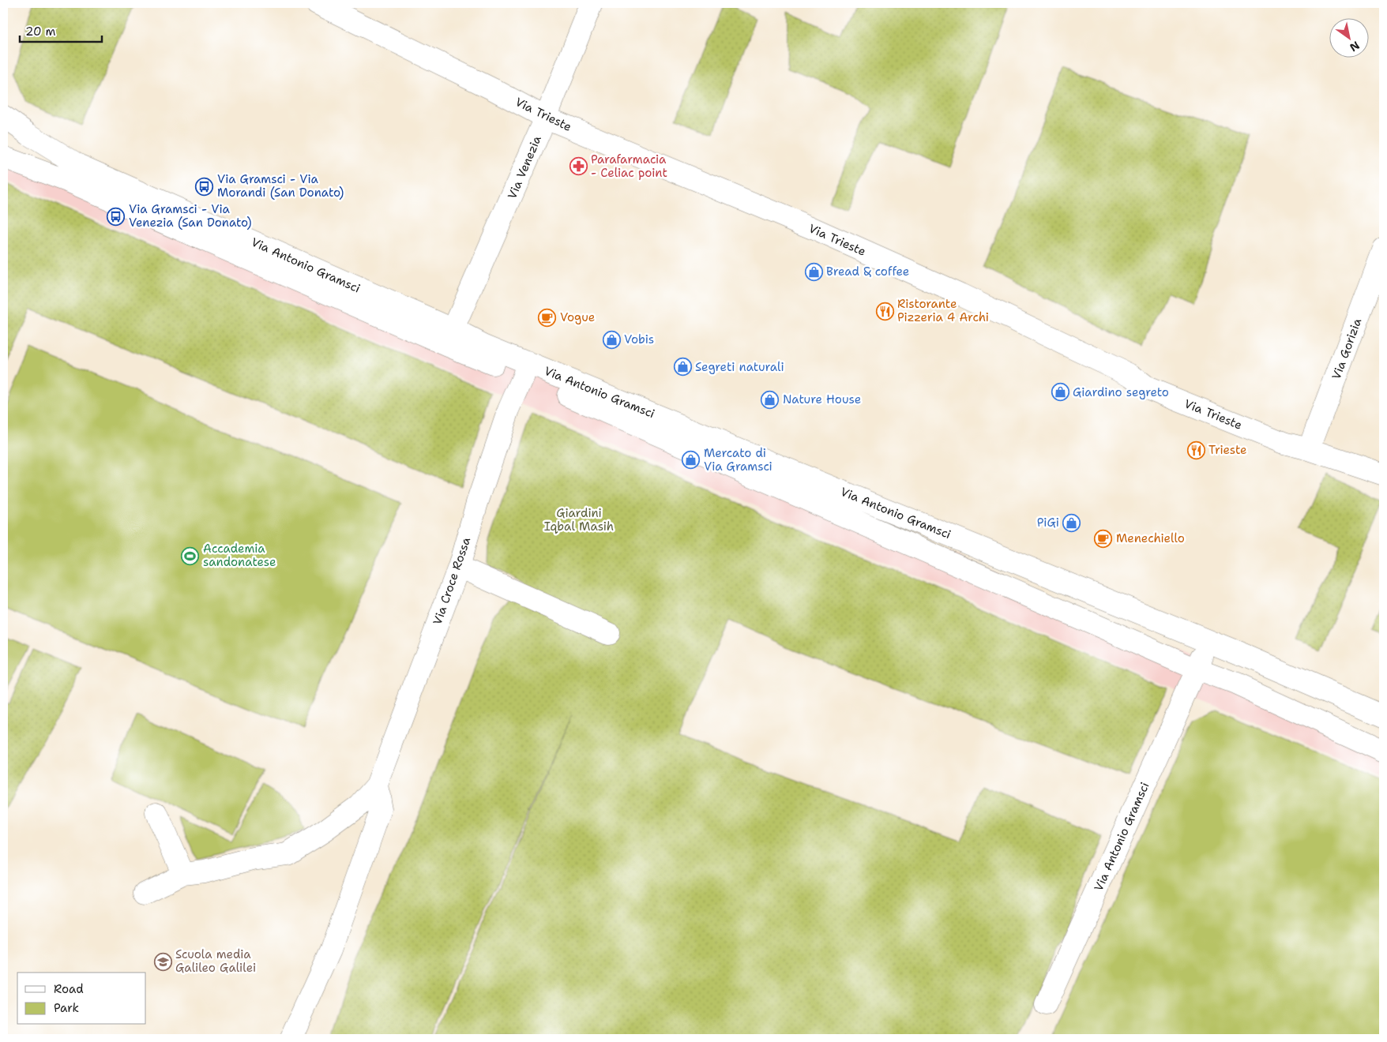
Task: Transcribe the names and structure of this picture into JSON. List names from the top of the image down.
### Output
{
  "streets": {
    "street": [
      "Via Trieste",
      "Via Venezia",
      "Via Antonio Gramsci",
      "Via Gorizia",
      "Via Croce Rossa"
    ]
  },
  "crossings": [
    ["Via Trieste", "Via Venezia"],
    ["Via Trieste", "Via Gorizia"],
    ["Via Venezia", "Via Antonio Gramsci"],
    ["Via Antonio Gramsci", "Via Croce Rossa"]
  ],
  "parks": ["Giardini Iqbal Masih"],
  "places": {
    "pharmacy": ["Parafarmacia - Celiac point"],
    "bus stop": ["Via Gramsci - Via Morandi (San Donato)", "Via Gramsci - Via Venezia (San Donato)"],
    "shop": [
      "Bread & coffee",
      "Vobis",
      "Segreti naturali",
      "Giardino segreto",
      "Nature House",
      "Mercato di Via Gramsci",
      "PiGi"
    ],
    "restaurant": ["Ristorante Pizzeria 4 Archi", "Trieste"],
    "cafe": ["Vogue", "Menechiello"],
    "sports": ["Accademia sandonatese"],
    "school or university": ["Scuola media Galileo Galilei"]
  },
  "legend": ["Road", "Park"],
  "scale_bar": "20 m",
  "north": "bottom right"
}
